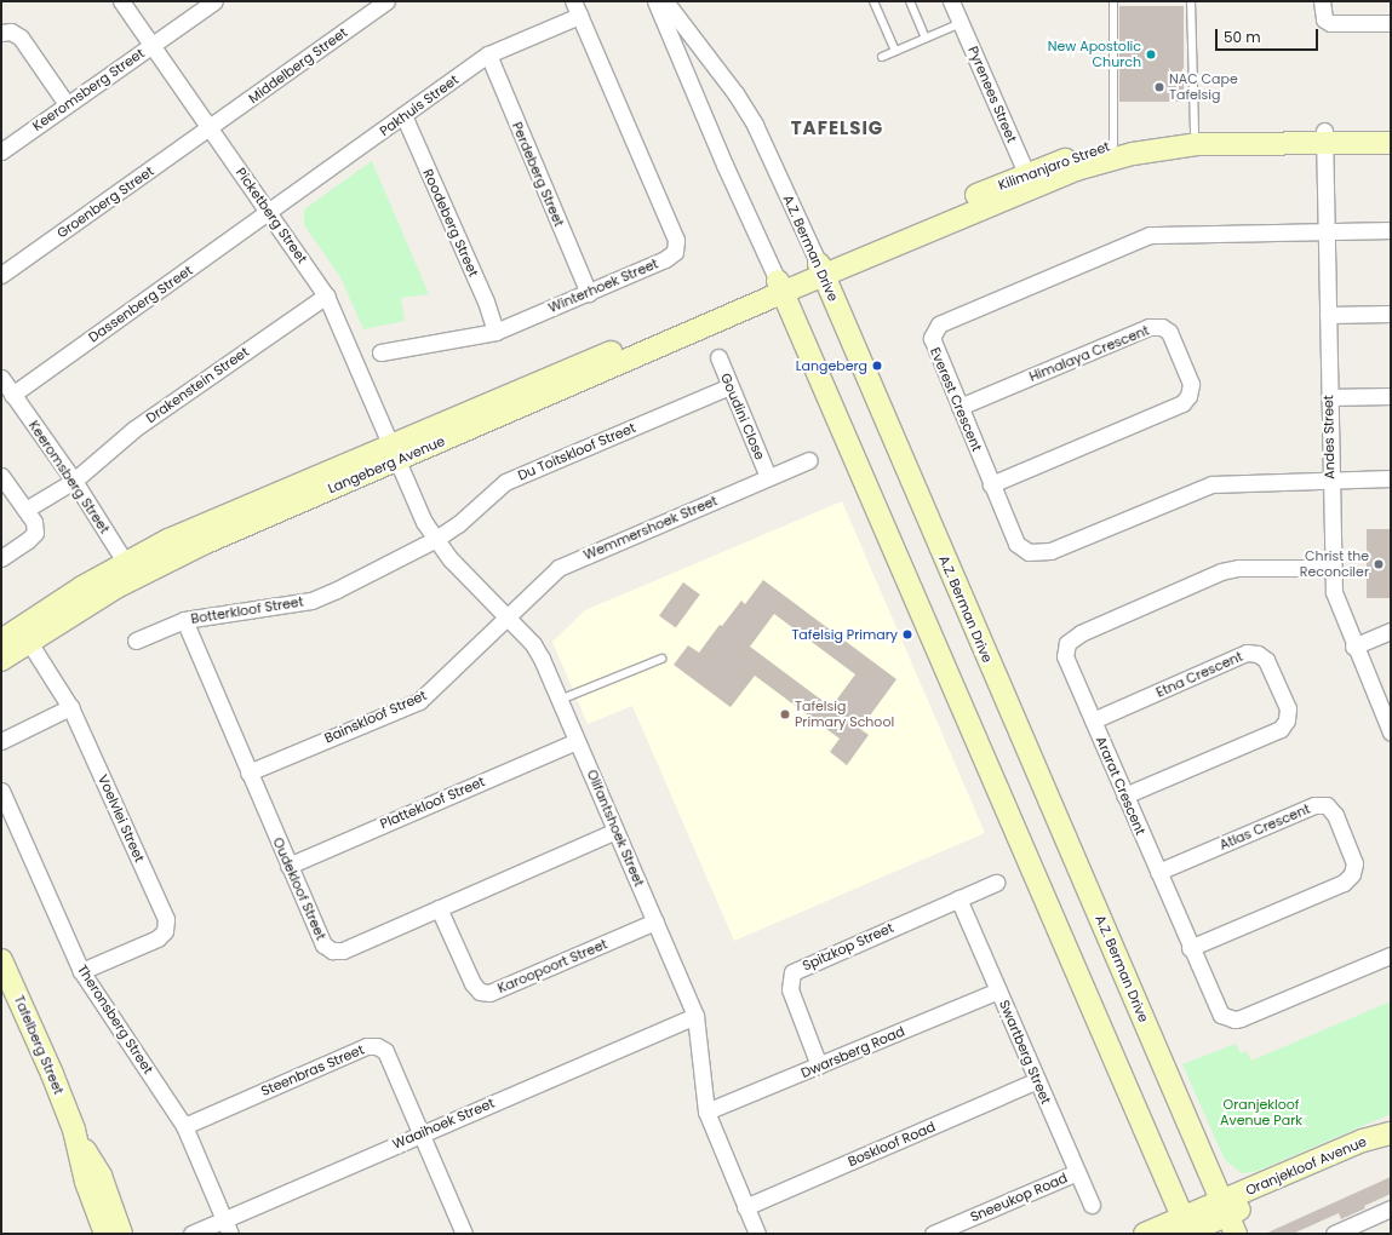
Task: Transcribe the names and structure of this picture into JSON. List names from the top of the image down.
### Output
{
  "streets": {
    "street": [
      "Middelberg Street",
      "Keeromsberg Street",
      "Pyrenees Street",
      "Pakhuis Street",
      "Kilimanjaro Street",
      "Perdeberg Street",
      "Groenberg Street",
      "Picketberg Street",
      "Roodeberg Street",
      "A.Z. Berman Drive",
      "Winterhoek Street",
      "Dassenberg Street",
      "Himalaya Crescent",
      "Drakenstein Street",
      "Everest Crescent",
      "Goudini Close",
      "Andes Street",
      "Du Toitskloof Street",
      "Langeberg Avenue",
      "Wemmershoek Street",
      "Botterkloof Street",
      "Etna Crescent",
      "Bainskloof Street",
      "Ararat Crescent",
      "Plattekloof Street",
      "Voelvlei Street",
      "Atlas Crescent",
      "Olifantshoek Street",
      "Oudekloof Street",
      "Spitzkop Street",
      "Karoopoort Street",
      "Theronsberg Street",
      "Tafelberg Street",
      "Dwarsberg Road",
      "Swartberg Street",
      "Steenbras Street",
      "Waaihoek Street",
      "Boskloof Road",
      "Oranjekloof Avenue",
      "Sneeukop Road"
    ]
  },
  "crossings": [
    ["Middelberg Street", "Groenberg Street"],
    ["Middelberg Street", "Picketberg Street"],
    ["Keeromsberg Street", "Picketberg Street"],
    ["Keeromsberg Street", "Dassenberg Street"],
    ["Keeromsberg Street", "Drakenstein Street"],
    ["Keeromsberg Street", "Langeberg Avenue"],
    ["Pyrenees Street", "Kilimanjaro Street"],
    ["Pakhuis Street", "Perdeberg Street"],
    ["Pakhuis Street", "Picketberg Street"],
    ["Pakhuis Street", "Roodeberg Street"],
    ["Pakhuis Street", "Winterhoek Street"],
    ["Pakhuis Street", "Dassenberg Street"],
    ["Kilimanjaro Street", "A.Z. Berman Drive"],
    ["Kilimanjaro Street", "Andes Street"],
    ["Kilimanjaro Street", "Langeberg Avenue"],
    ["Perdeberg Street", "Winterhoek Street"],
    ["Groenberg Street", "Picketberg Street"],
    ["Picketberg Street", "Dassenberg Street"],
    ["Picketberg Street", "Drakenstein Street"],
    ["Picketberg Street", "Langeberg Avenue"],
    ["Picketberg Street", "Olifantshoek Street"],
    ["Roodeberg Street", "Winterhoek Street"],
    ["A.Z. Berman Drive", "Oranjekloof Avenue"],
    ["Himalaya Crescent", "Everest Crescent"],
    ["Everest Crescent", "Andes Street"],
    ["Goudini Close", "Du Toitskloof Street"],
    ["Goudini Close", "Wemmershoek Street"],
    ["Andes Street", "Ararat Crescent"],
    ["Du Toitskloof Street", "Botterkloof Street"],
    ["Du Toitskloof Street", "Olifantshoek Street"],
    ["Langeberg Avenue", "Voelvlei Street"],
    ["Langeberg Avenue", "Olifantshoek Street"],
    ["Wemmershoek Street", "Bainskloof Street"],
    ["Wemmershoek Street", "Olifantshoek Street"],
    ["Botterkloof Street", "Olifantshoek Street"],
    ["Botterkloof Street", "Oudekloof Street"],
    ["Etna Crescent", "Ararat Crescent"],
    ["Bainskloof Street", "Olifantshoek Street"],
    ["Bainskloof Street", "Oudekloof Street"],
    ["Ararat Crescent", "Atlas Crescent"],
    ["Plattekloof Street", "Olifantshoek Street"],
    ["Plattekloof Street", "Oudekloof Street"],
    ["Voelvlei Street", "Theronsberg Street"],
    ["Olifantshoek Street", "Oudekloof Street"],
    ["Olifantshoek Street", "Karoopoort Street"],
    ["Olifantshoek Street", "Dwarsberg Road"],
    ["Olifantshoek Street", "Waaihoek Street"],
    ["Olifantshoek Street", "Boskloof Road"],
    ["Oudekloof Street", "Karoopoort Street"],
    ["Spitzkop Street", "Dwarsberg Road"],
    ["Spitzkop Street", "Swartberg Street"],
    ["Theronsberg Street", "Steenbras Street"],
    ["Theronsberg Street", "Waaihoek Street"],
    ["Dwarsberg Road", "Swartberg Street"],
    ["Swartberg Street", "Boskloof Road"],
    ["Swartberg Street", "Sneeukop Road"],
    ["Steenbras Street", "Waaihoek Street"]
  ],
  "districts": ["TAFELSIG"],
  "parks": ["Oranjekloof Avenue Park"],
  "places": [
    "New Apostolic Church",
    "NAC Cape Tafelsig",
    "Langeberg",
    "Christ the Reconciler",
    "Tafelsig Primary",
    "Tafelsig Primary School"
  ],
  "scale_bar": "50 m"
}
